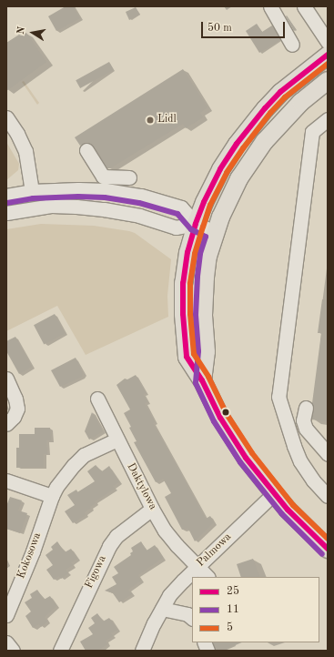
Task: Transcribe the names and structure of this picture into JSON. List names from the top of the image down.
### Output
{
  "streets": {
    "street": [
      "Daktylowa",
      "Palmowa",
      "Kokosowa",
      "Figowa"
    ]
  },
  "crossings": [
    ["Daktylowa", "Palmowa"],
    ["Daktylowa", "Kokosowa"],
    ["Daktylowa", "Figowa"]
  ],
  "places": ["Lidl"],
  "lines": ["transit line 25", "transit line 5", "transit line 11"],
  "legend": ["25", "11", "5"],
  "scale_bar": "50 m",
  "north": "left"
}
